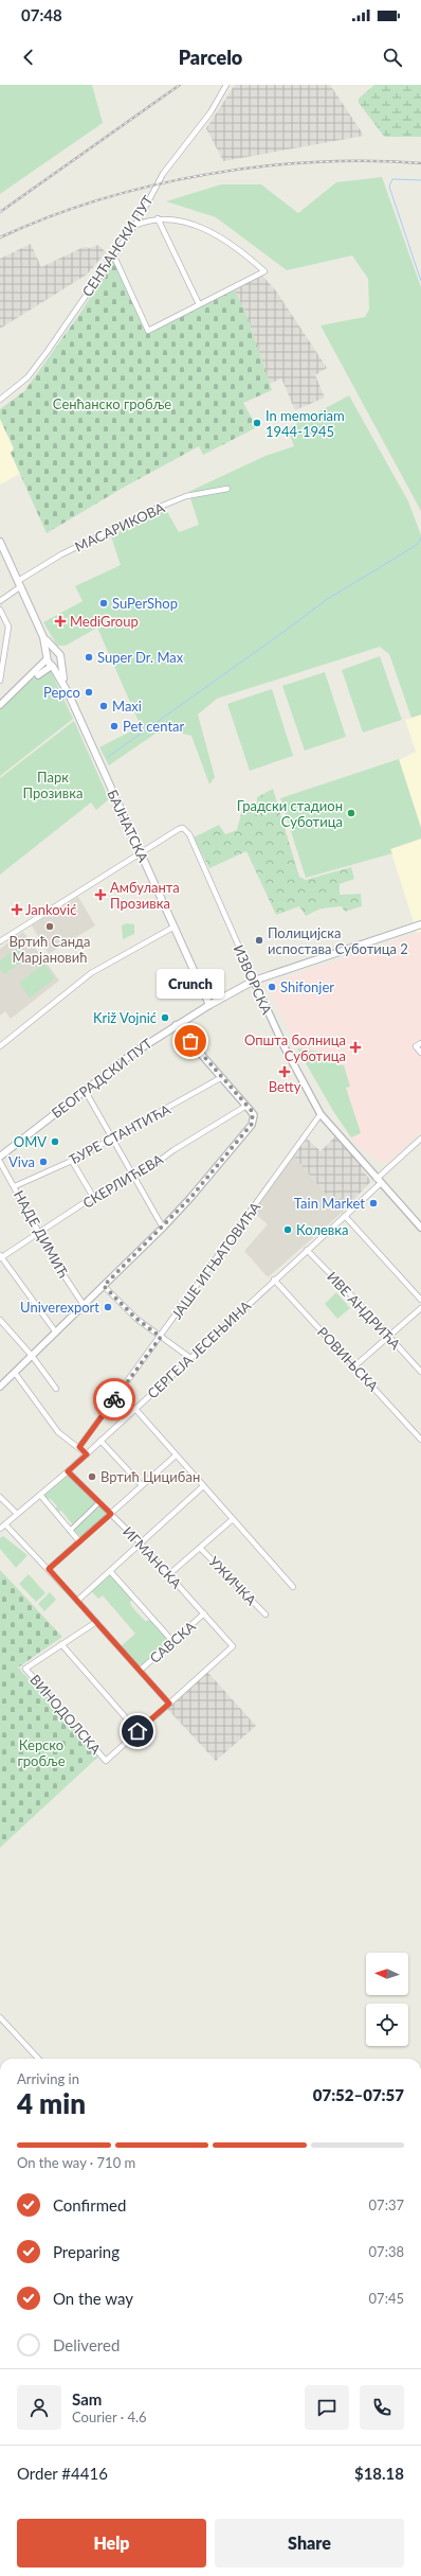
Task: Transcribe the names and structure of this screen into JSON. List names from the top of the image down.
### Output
{
  "streets": {
    "main road": ["БАЈНАТСКА", "БЕОГРАДСКИ ПУТ"],
    "street": [
      "СЕНЋАНСКИ ПУТ",
      "МАСАРИКОВА",
      "ИЗВОРСКА",
      "ЂУРЕ СТАНТИЋА",
      "СКЕРЛИЋЕВА",
      "НАДЕ ДИМИЋ",
      "ЈАШЕ ИГЊАТОВИЋА",
      "ИВЕ АНДРИЋА",
      "СЕРГЕЈА ЈЕСЕЊИНА",
      "РОВИЊСКА",
      "ИГМАНСКА",
      "УЖИЧКА",
      "САВСКА",
      "ВИНОДОЛСКА"
    ]
  },
  "crossings": [
    ["МАСАРИКОВА", "БАЈНАТСКА"],
    ["БАЈНАТСКА", "ИЗВОРСКА"],
    ["БАЈНАТСКА", "БЕОГРАДСКИ ПУТ"],
    ["ИЗВОРСКА", "БЕОГРАДСКИ ПУТ"],
    ["ИЗВОРСКА", "ЈАШЕ ИГЊАТОВИЋА"],
    ["ИЗВОРСКА", "СЕРГЕЈА ЈЕСЕЊИНА"],
    ["ЂУРЕ СТАНТИЋА", "НАДЕ ДИМИЋ"],
    ["СКЕРЛИЋЕВА", "НАДЕ ДИМИЋ"],
    ["ИВЕ АНДРИЋА", "СЕРГЕЈА ЈЕСЕЊИНА"],
    ["СЕРГЕЈА ЈЕСЕЊИНА", "РОВИЊСКА"],
    ["СЕРГЕЈА ЈЕСЕЊИНА", "ИГМАНСКА"],
    ["ИГМАНСКА", "САВСКА"]
  ],
  "parks": ["Сенћанско гробље", "Парк Прозивка", "Керско гробље"],
  "places": {
    "other": [
      "In memoriam 1944-1945",
      "SuPerShop",
      "Super Dr. Max",
      "Pepco",
      "Maxi",
      "Pet centar",
      "Градски стадион Суботица",
      "Вртић Санда Марјановић",
      "Полицијска испостава Суботица 2",
      "Shifonjer",
      "Križ Vojnić",
      "Crunch",
      "OMV",
      "Viva",
      "Tain Market",
      "Колевка",
      "Univerexport",
      "Вртић Цицибан"
    ],
    "health": [
      "MediGroup",
      "Амбуланта Прозивка",
      "Janković",
      "Општа болница Суботица",
      "Betty"
    ]
  },
  "north": "left",
  "page": {
    "status": "07:48",
    "header": "Parcelo",
    "bubble": "Crunch",
    "heading": ["4 min", "Arriving in", "07:52–07:57"],
    "panel": [
      "Sam",
      "Courier · 4.6",
      "Order #4416",
      "$18.18"
    ],
    "bar": "On the way · 710 m",
    "list": [
      ["Confirmed", "07:37"],
      ["Preparing", "07:38"],
      ["On the way", "07:45"],
      "Delivered"
    ],
    "buttons": ["Help", "Share"]
  }
}
